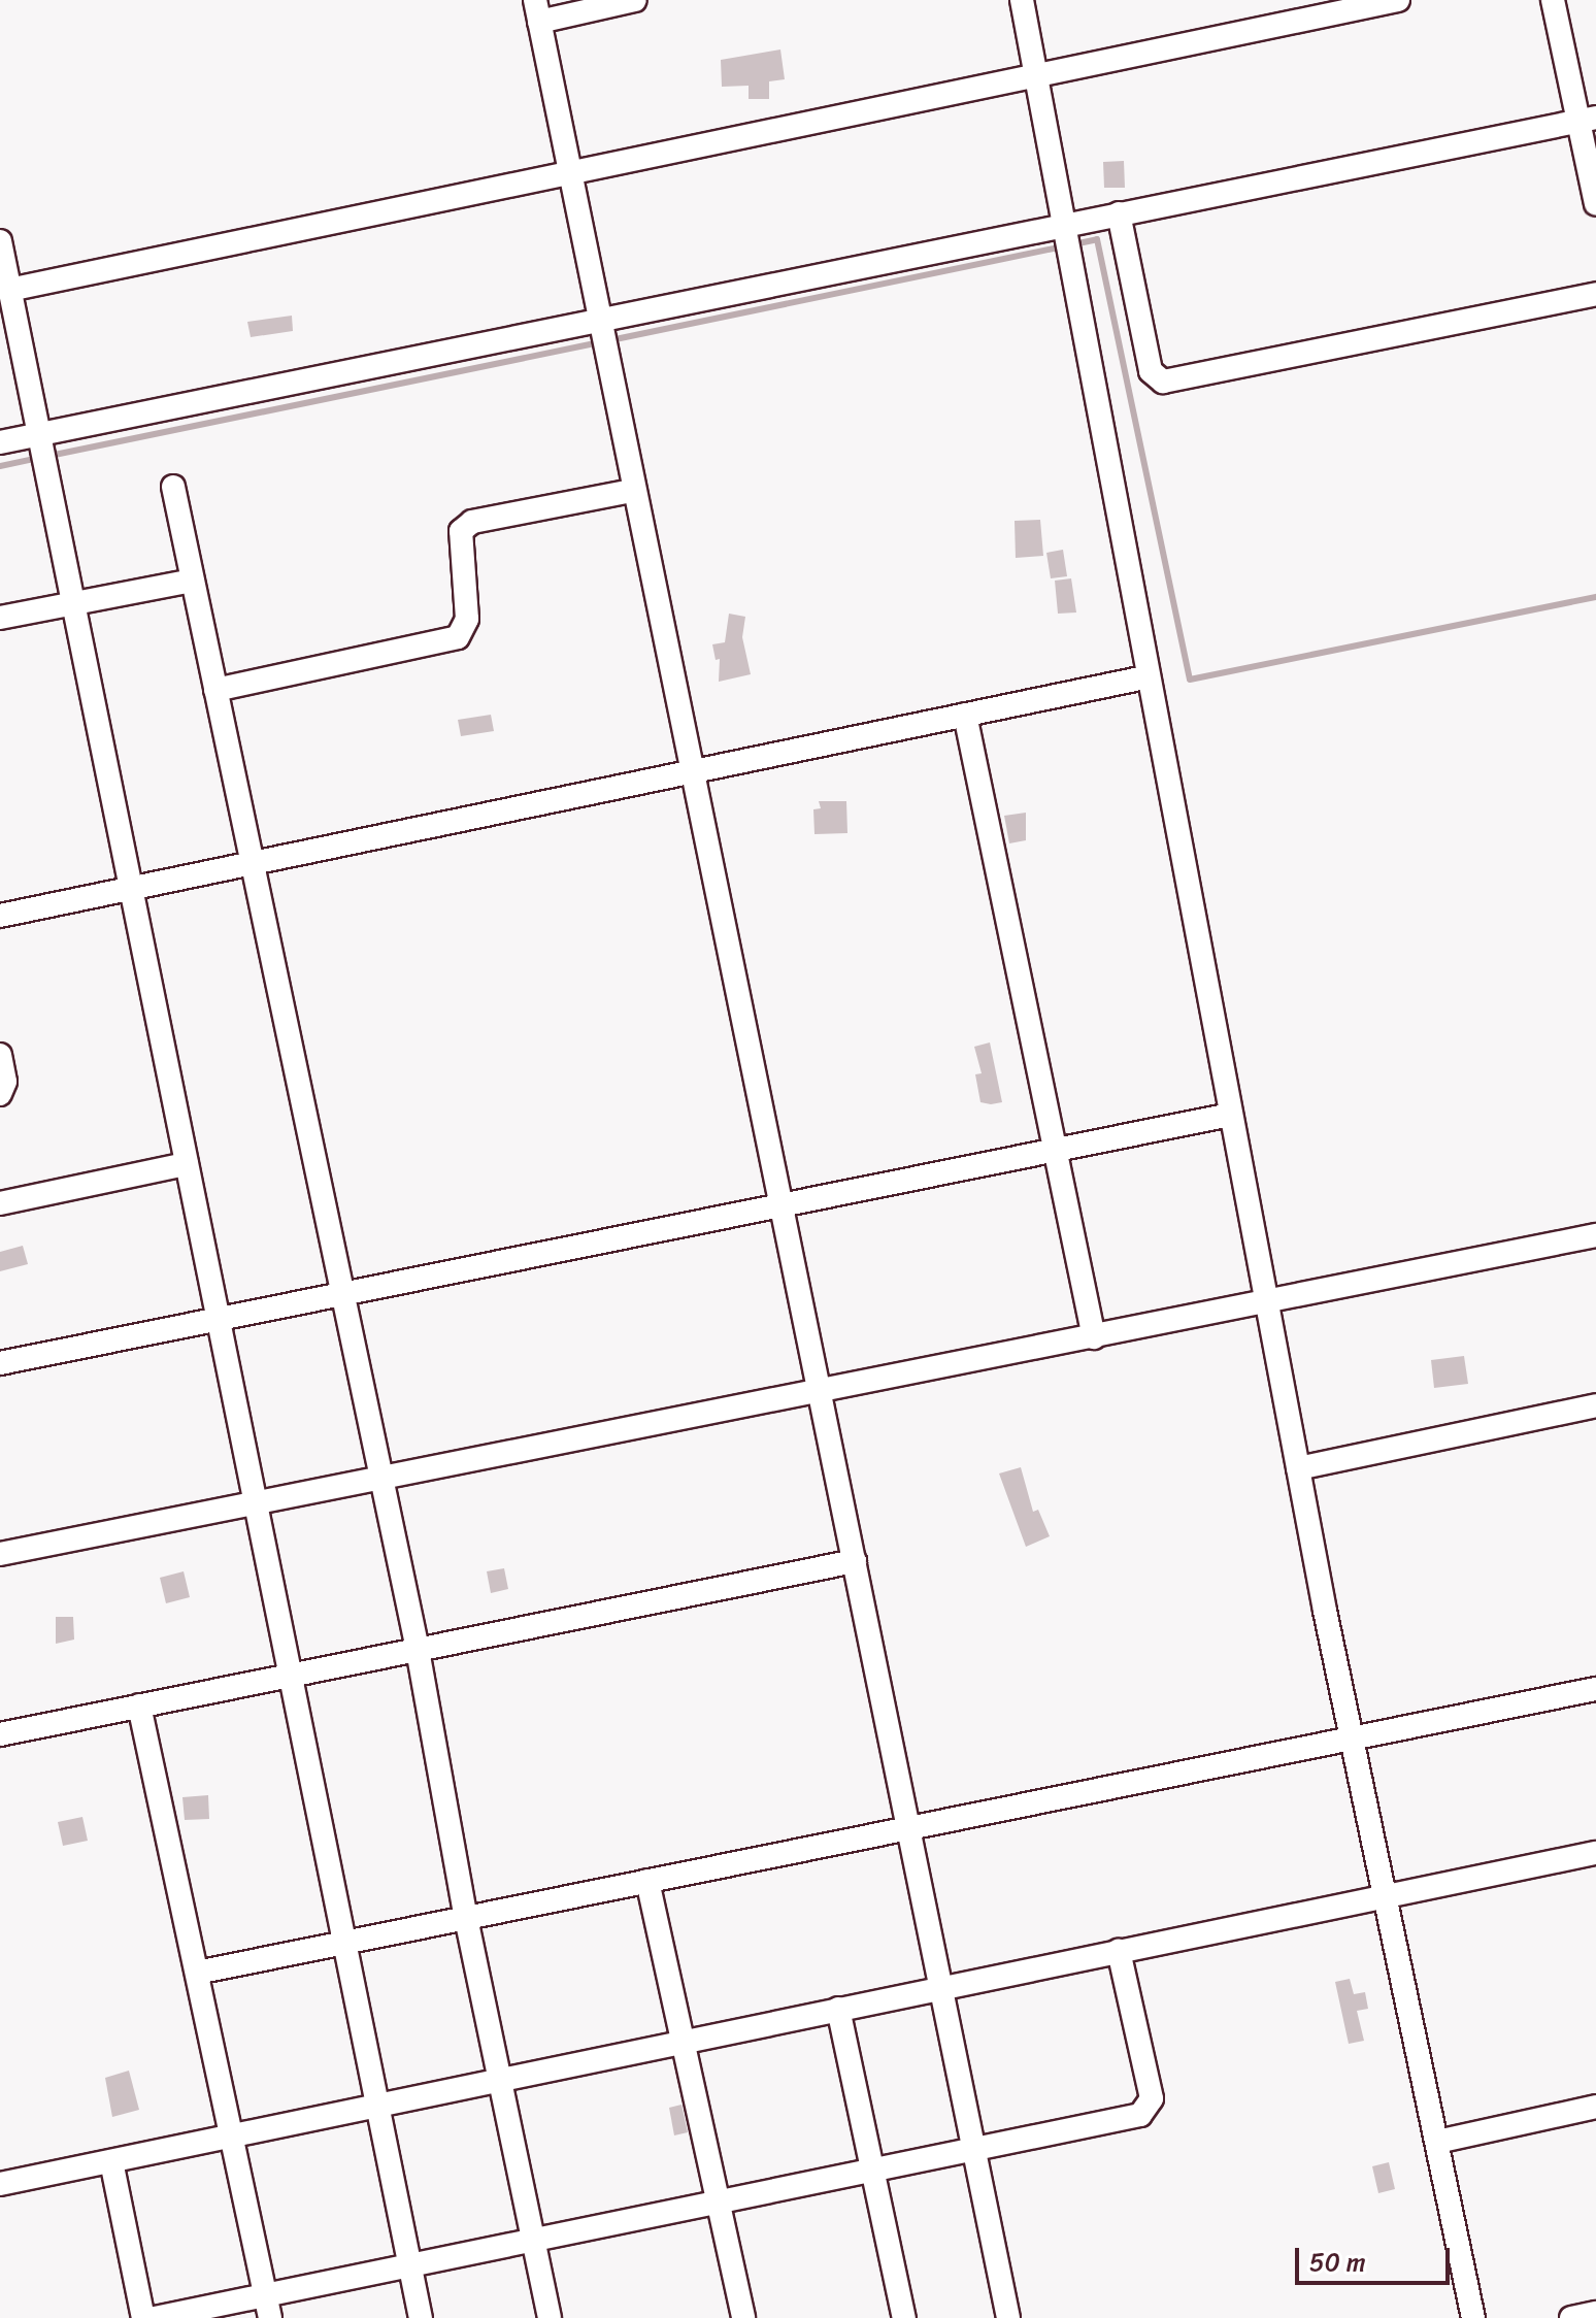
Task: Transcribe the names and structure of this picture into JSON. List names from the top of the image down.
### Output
{
  "scale_bar": "50 m"
}
